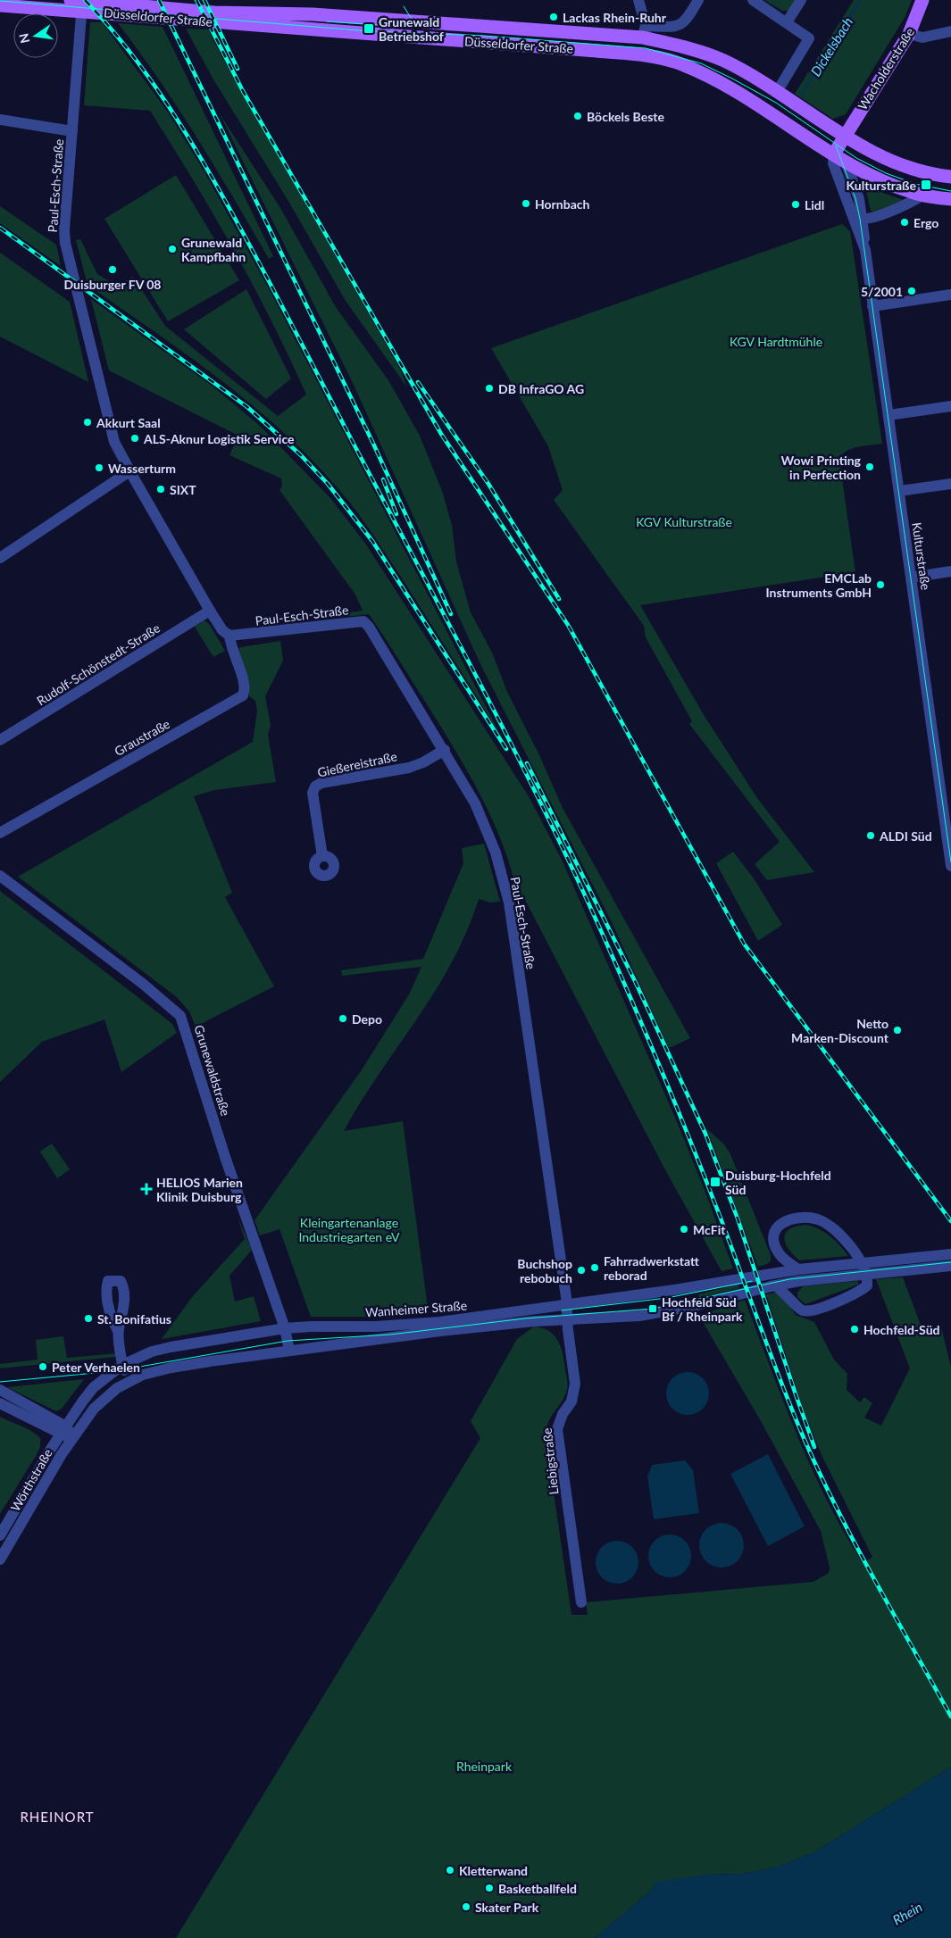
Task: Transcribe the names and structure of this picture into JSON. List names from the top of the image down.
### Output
{
  "streets": {
    "main road": ["Düsseldorfer Straße", "Wacholderstraße"],
    "street": [
      "Paul-Esch-Straße",
      "Kulturstraße",
      "Rudolf-Schönstedt-Straße",
      "Graustraße",
      "Gießereistraße",
      "Grunewaldstraße",
      "Wanheimer Straße",
      "Liebigstraße",
      "Wörthstraße"
    ]
  },
  "crossings": [
    ["Düsseldorfer Straße", "Wacholderstraße"],
    ["Düsseldorfer Straße", "Paul-Esch-Straße"],
    ["Düsseldorfer Straße", "Kulturstraße"],
    ["Wacholderstraße", "Kulturstraße"],
    ["Paul-Esch-Straße", "Rudolf-Schönstedt-Straße"],
    ["Paul-Esch-Straße", "Graustraße"],
    ["Paul-Esch-Straße", "Gießereistraße"],
    ["Paul-Esch-Straße", "Wanheimer Straße"],
    ["Paul-Esch-Straße", "Liebigstraße"],
    ["Grunewaldstraße", "Wanheimer Straße"],
    ["Wanheimer Straße", "Liebigstraße"],
    ["Wanheimer Straße", "Wörthstraße"]
  ],
  "districts": ["RHEINORT"],
  "water": ["Dickelsbach", "Rhein"],
  "parks": [
    "KGV Hardtmühle",
    "KGV Kulturstraße",
    "Kleingartenanlage Industriegarten eV",
    "Rheinpark"
  ],
  "places": {
    "other": [
      "Lackas Rhein-Ruhr",
      "Böckels Beste",
      "Hornbach",
      "Lidl",
      "Ergo",
      "Grunewald Kampfbahn",
      "Duisburger FV 08",
      "5/2001",
      "DB InfraGO AG",
      "Akkurt Saal",
      "ALS-Aknur Logistik Service",
      "Wowi Printing in Perfection",
      "Wasserturm",
      "SIXT",
      "EMCLab Instruments GmbH",
      "ALDI Süd",
      "Depo",
      "Netto Marken-Discount",
      "McFit",
      "Fahrradwerkstatt reborad",
      "Buchshop rebobuch",
      "St. Bonifatius",
      "Hochfeld-Süd",
      "Peter Verhaelen",
      "Kletterwand",
      "Basketballfeld",
      "Skater Park"
    ],
    "transit": [
      "Grunewald Betriebshof",
      "Kulturstraße",
      "Duisburg-Hochfeld Süd",
      "Hochfeld Süd Bf / Rheinpark"
    ],
    "health": ["HELIOS Marien Klinik Duisburg"]
  },
  "north": "left"
}
